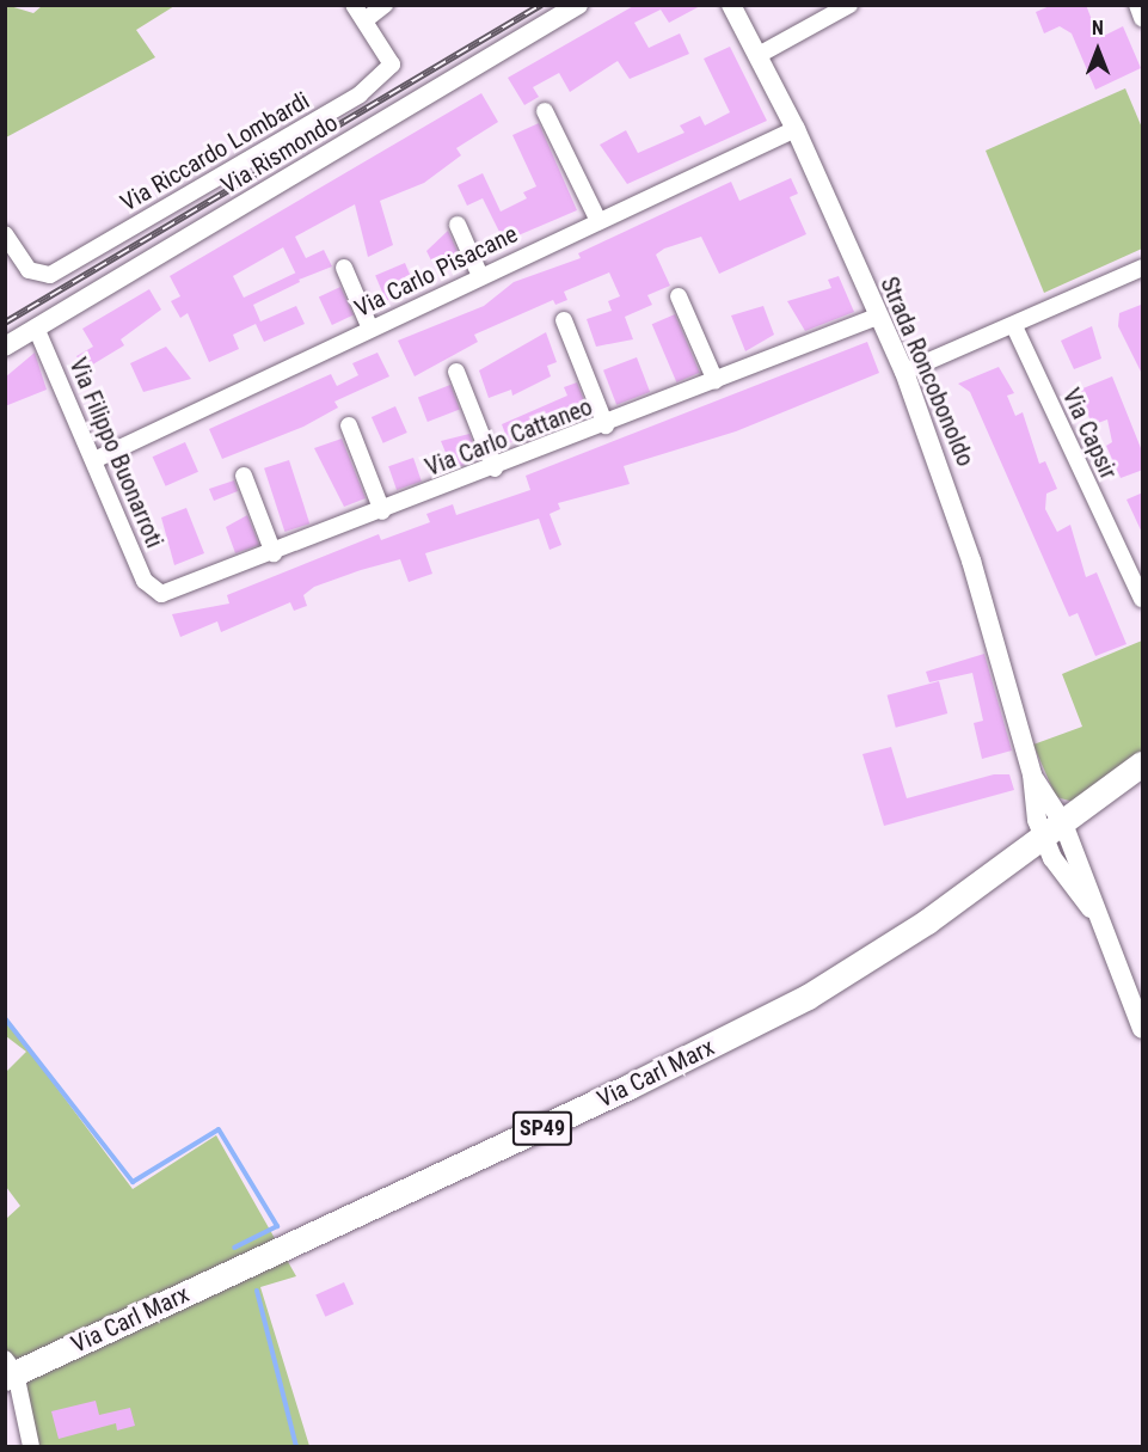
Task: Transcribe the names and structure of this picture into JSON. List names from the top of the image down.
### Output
{
  "streets": {
    "main road": ["Via Carl Marx", "SP49"],
    "street": [
      "Via Riccardo Lombardi",
      "Via Rismondo",
      "Via Carlo Pisacane",
      "Strada Roncobonoldo",
      "Via Capsir",
      "Via Carlo Cattaneo",
      "Via Filippo Buonarroti"
    ]
  },
  "crossings": [
    ["Via Rismondo", "Via Filippo Buonarroti"],
    ["Via Carlo Pisacane", "Strada Roncobonoldo"],
    ["Via Carlo Pisacane", "Via Filippo Buonarroti"],
    ["Strada Roncobonoldo", "Via Carlo Cattaneo"],
    ["Strada Roncobonoldo", "Via Carl Marx"],
    ["Via Carlo Cattaneo", "Via Filippo Buonarroti"]
  ],
  "north": "top"
}
